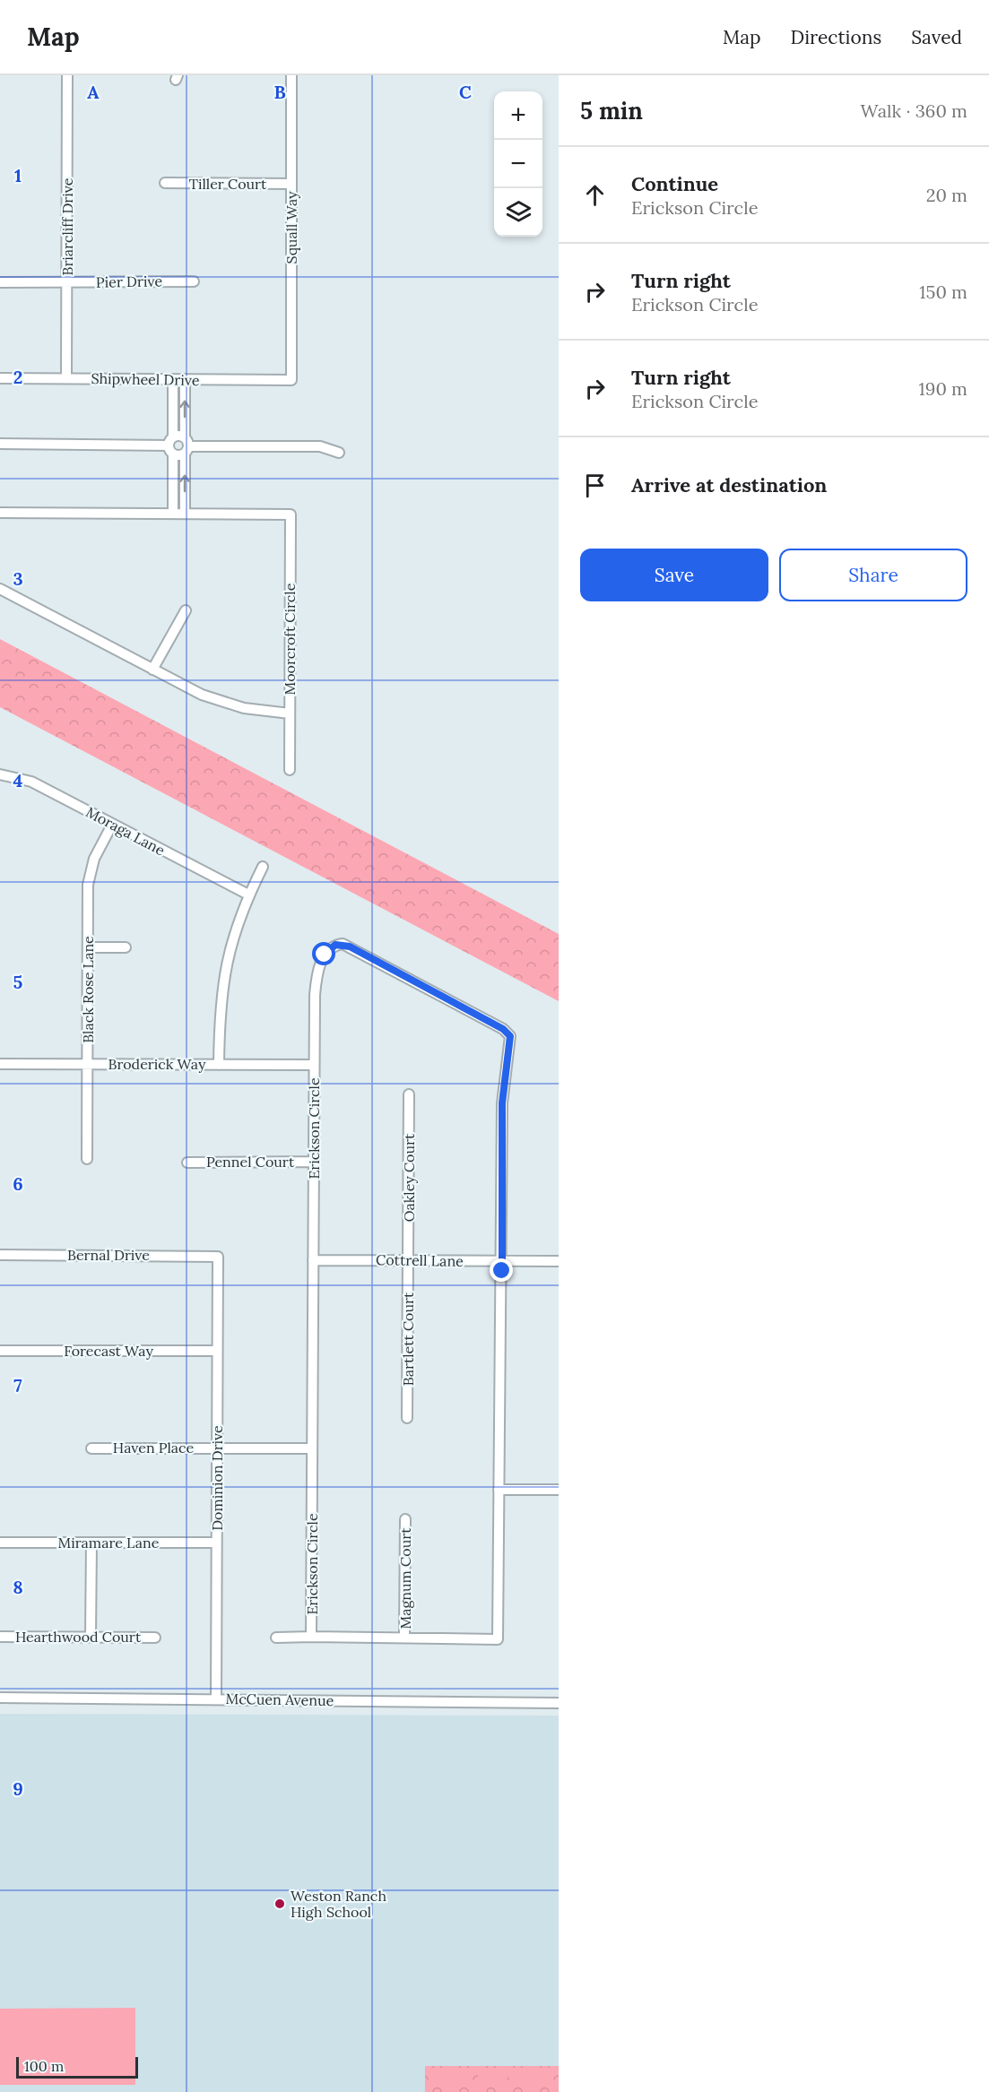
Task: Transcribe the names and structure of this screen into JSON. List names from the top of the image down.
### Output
{
  "streets": {
    "street": [
      "Tiller Court",
      "Briarcliff Drive",
      "Squall Way",
      "Pier Drive",
      "Shipwheel Drive",
      "Moorcroft Circle",
      "Moraga Lane",
      "Black Rose Lane",
      "Broderick Way",
      "Erickson Circle",
      "Pennel Court",
      "Oakley Court",
      "Bernal Drive",
      "Cottrell Lane",
      "Bartlett Court",
      "Forecast Way",
      "Haven Place",
      "Dominion Drive",
      "Miramare Lane",
      "Magnum Court",
      "Hearthwood Court",
      "McCuen Avenue"
    ]
  },
  "crossings": [
    ["Tiller Court", "Squall Way"],
    ["Briarcliff Drive", "Pier Drive"],
    ["Briarcliff Drive", "Shipwheel Drive"],
    ["Squall Way", "Shipwheel Drive"],
    ["Moraga Lane", "Black Rose Lane"],
    ["Black Rose Lane", "Broderick Way"],
    ["Broderick Way", "Erickson Circle"],
    ["Erickson Circle", "Pennel Court"],
    ["Erickson Circle", "Cottrell Lane"],
    ["Erickson Circle", "Haven Place"],
    ["Erickson Circle", "Magnum Court"],
    ["Oakley Court", "Cottrell Lane"],
    ["Oakley Court", "Bartlett Court"],
    ["Bernal Drive", "Dominion Drive"],
    ["Cottrell Lane", "Bartlett Court"],
    ["Forecast Way", "Dominion Drive"],
    ["Haven Place", "Dominion Drive"],
    ["Dominion Drive", "Miramare Lane"],
    ["Dominion Drive", "McCuen Avenue"]
  ],
  "places": ["Weston Ranch High School"],
  "scale_bar": "100 m",
  "page": {
    "header": "Map",
    "nav": ["Map", "Directions", "Saved"],
    "heading": ["5 min", "Walk · 360 m"],
    "map_buttons": ["+", "−"],
    "list": [
      ["Continue", "Erickson Circle", "20 m"],
      ["Turn right", "Erickson Circle", "150 m"],
      ["Turn right", "Erickson Circle", "190 m"],
      "Arrive at destination"
    ],
    "buttons": ["Save", "Share"],
    "scale": "100 m"
  },
  "grid": {
    "columns": ["A", "B", "C"],
    "rows": [
      "1",
      "2",
      "3",
      "4",
      "5",
      "6",
      "7",
      "8",
      "9"
    ]
  }
}
